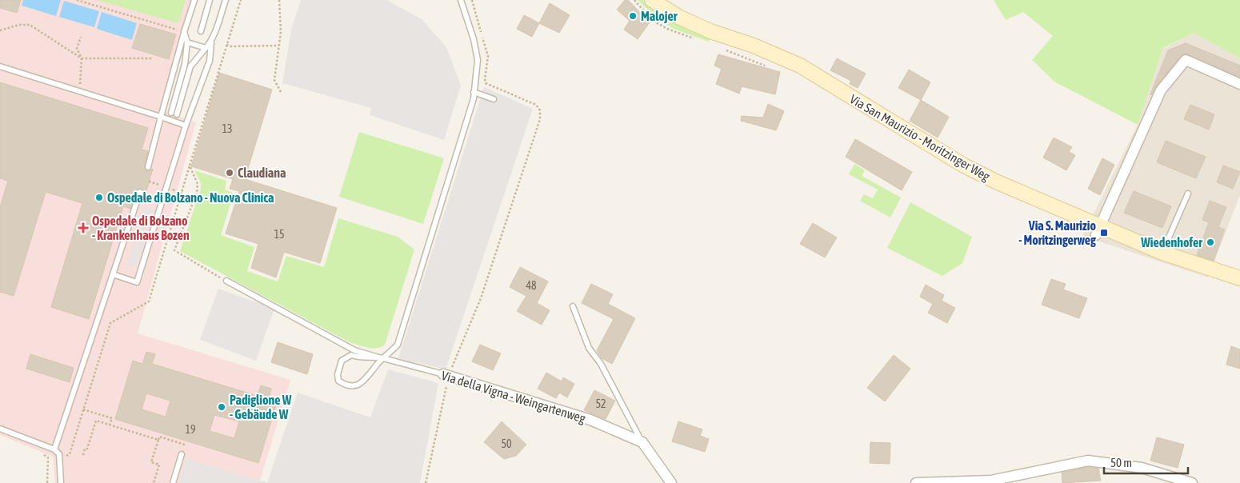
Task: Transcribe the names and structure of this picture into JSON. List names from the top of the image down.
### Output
{
  "streets": {
    "main road": ["Via San Maurizio - Moritzinger Weg"],
    "street": ["Via della Vigna - Weingartenweg"]
  },
  "places": {
    "other": [
      "Malojer",
      "Claudiana",
      "Ospedale di Bolzano - Nuova Clinica",
      "Wiedenhofer",
      "Padiglione W - Gebäude W"
    ],
    "health": ["Ospedale di Bolzano - Krankenhaus Bozen"],
    "transit": ["Via S. Maurizio - Moritzingerweg"]
  },
  "house_numbers": [
    "13",
    "15",
    "48",
    "52",
    "19",
    "50"
  ],
  "scale_bar": "50 m"
}
